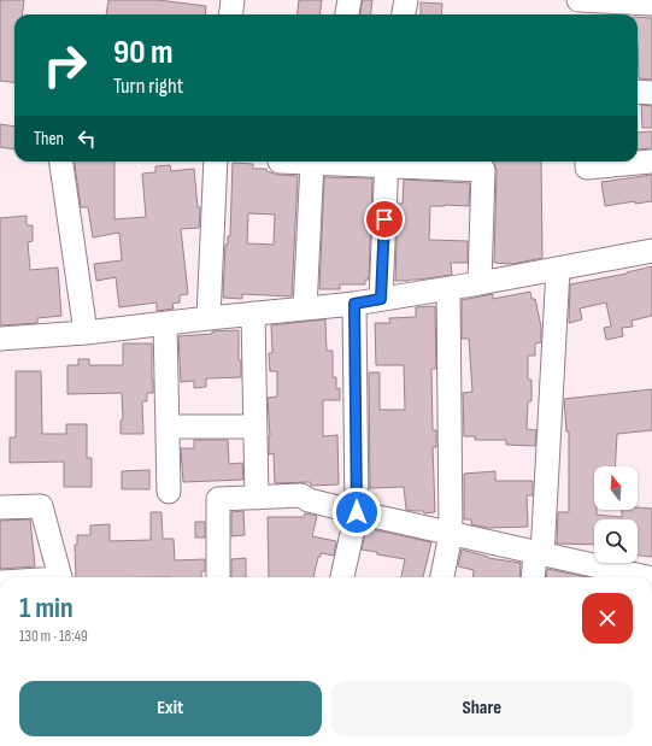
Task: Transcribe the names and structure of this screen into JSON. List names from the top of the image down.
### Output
{
  "north": "top",
  "page": {
    "turn": ["90 m", "Turn right"],
    "then": "Then",
    "heading": ["1 min", "130 m · 18:49"],
    "buttons": ["Exit", "Share"]
  }
}
